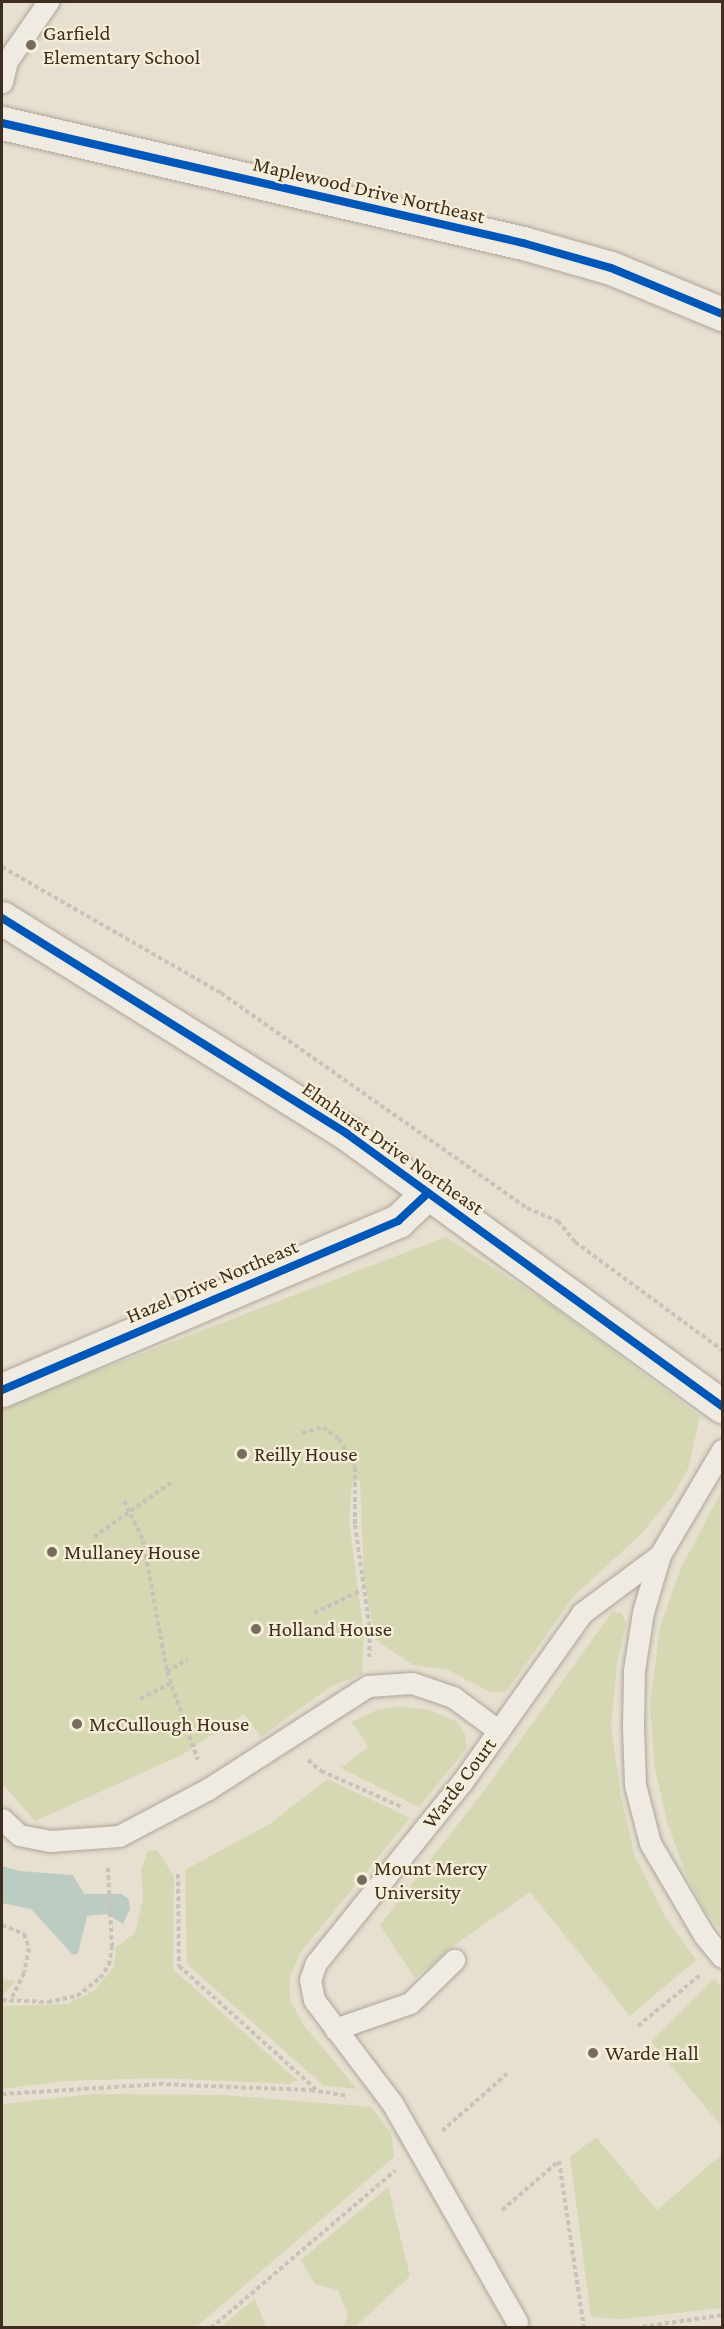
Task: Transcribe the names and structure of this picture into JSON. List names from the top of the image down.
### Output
{
  "streets": {
    "street": ["Maplewood Drive Northeast", "Elmhurst Drive Northeast", "Hazel Drive Northeast"],
    "lane": ["Warde Court"]
  },
  "crossings": [
    ["Elmhurst Drive Northeast", "Hazel Drive Northeast"]
  ],
  "places": [
    "Garfield Elementary School",
    "Reilly House",
    "Mullaney House",
    "Holland House",
    "McCullough House",
    "Mount Mercy University",
    "Warde Hall"
  ]
}
